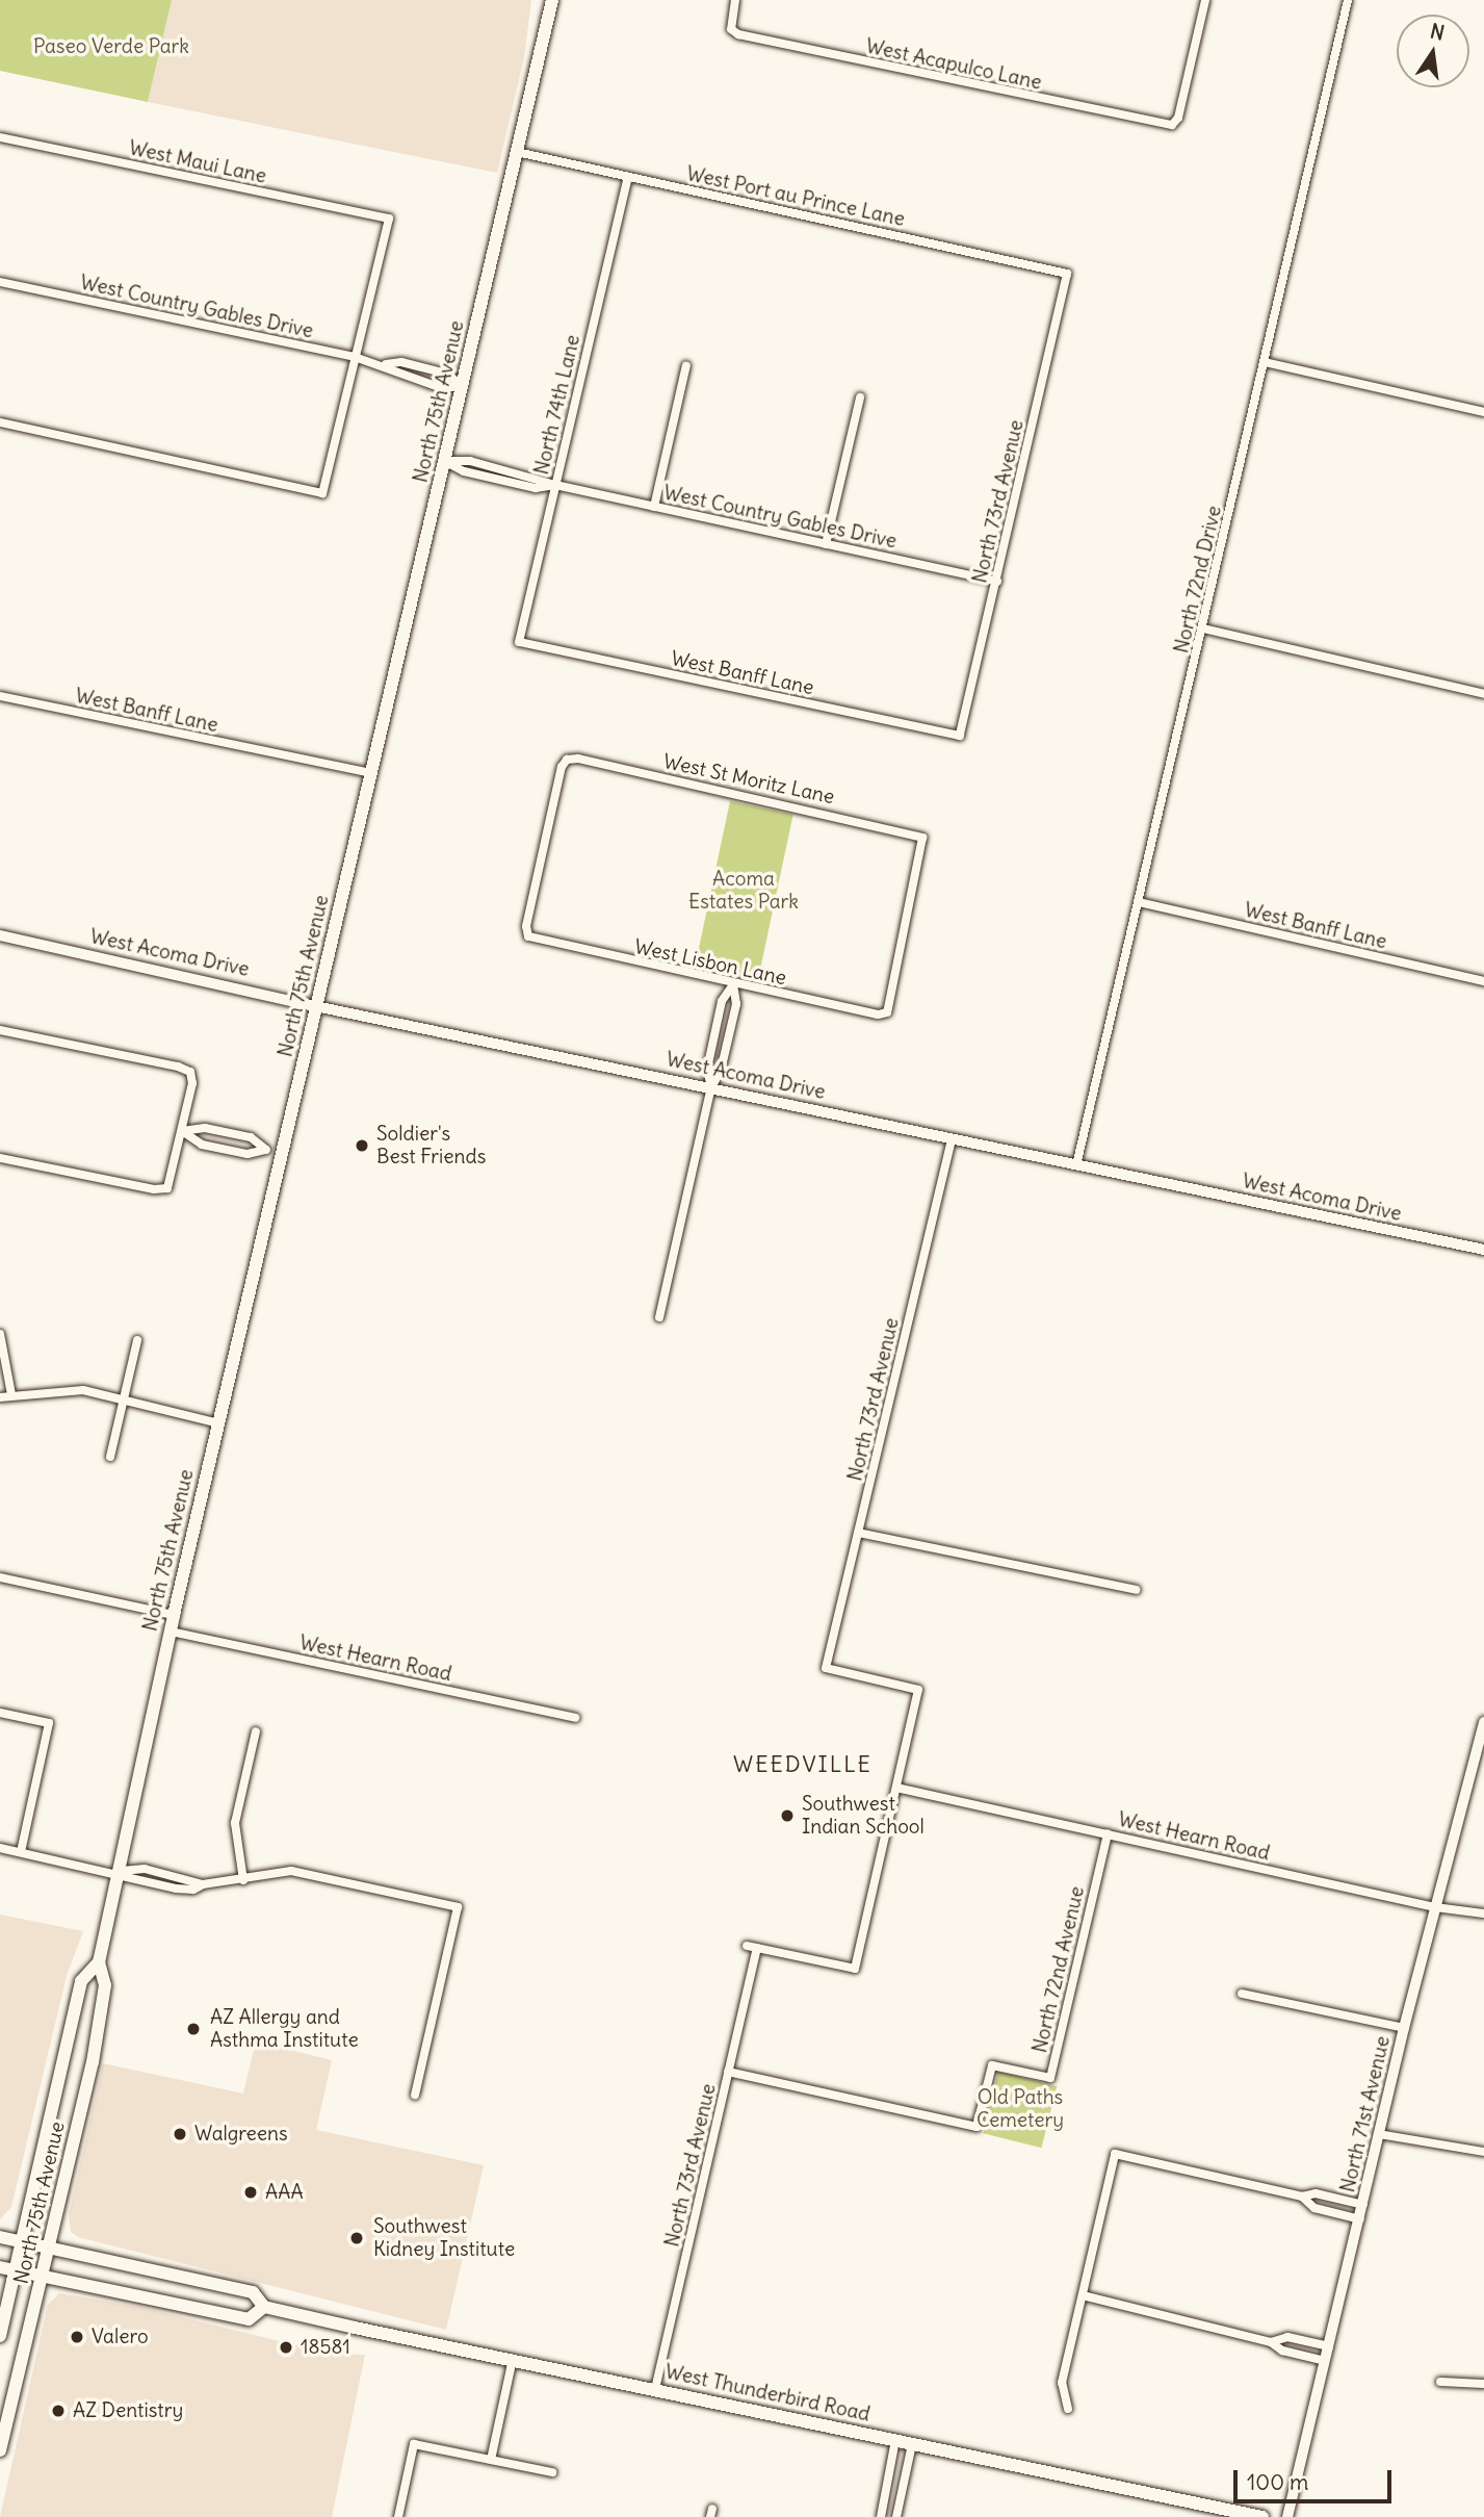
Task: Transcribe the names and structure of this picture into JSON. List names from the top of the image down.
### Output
{
  "streets": {
    "main road": ["North 75th Avenue", "West Thunderbird Road"],
    "street": [
      "West Acapulco Lane",
      "West Maui Lane",
      "West Port au Prince Lane",
      "West Country Gables Drive",
      "North 74th Lane",
      "North 73rd Avenue",
      "North 72nd Drive",
      "West Banff Lane",
      "West St Moritz Lane",
      "West Acoma Drive",
      "West Lisbon Lane",
      "West Hearn Road",
      "North 72nd Avenue",
      "North 71st Avenue"
    ]
  },
  "crossings": [
    ["West Maui Lane", "West Country Gables Drive"],
    ["West Port au Prince Lane", "North 75th Avenue"],
    ["West Port au Prince Lane", "North 74th Lane"],
    ["West Port au Prince Lane", "North 73rd Avenue"],
    ["West Country Gables Drive", "North 75th Avenue"],
    ["West Country Gables Drive", "North 74th Lane"],
    ["West Country Gables Drive", "North 73rd Avenue"],
    ["North 75th Avenue", "West Banff Lane"],
    ["North 75th Avenue", "West Acoma Drive"],
    ["North 75th Avenue", "West Hearn Road"],
    ["North 75th Avenue", "West Thunderbird Road"],
    ["North 74th Lane", "West Banff Lane"],
    ["North 73rd Avenue", "West Banff Lane"],
    ["North 73rd Avenue", "West Acoma Drive"],
    ["North 73rd Avenue", "West Hearn Road"],
    ["North 73rd Avenue", "North 72nd Avenue"],
    ["North 73rd Avenue", "West Thunderbird Road"],
    ["North 72nd Drive", "West Banff Lane"],
    ["North 72nd Drive", "West Acoma Drive"],
    ["West St Moritz Lane", "West Lisbon Lane"],
    ["West Hearn Road", "North 72nd Avenue"],
    ["West Hearn Road", "North 71st Avenue"]
  ],
  "districts": ["WEEDVILLE"],
  "parks": ["Paseo Verde Park", "Acoma Estates Park", "Old Paths Cemetery"],
  "places": [
    "Soldier's Best Friends",
    "Southwest Indian School",
    "AZ Allergy and Asthma Institute",
    "Walgreens",
    "AAA",
    "Southwest Kidney Institute",
    "Valero",
    "18581",
    "AZ Dentistry"
  ],
  "scale_bar": "100 m",
  "north": "top"
}
